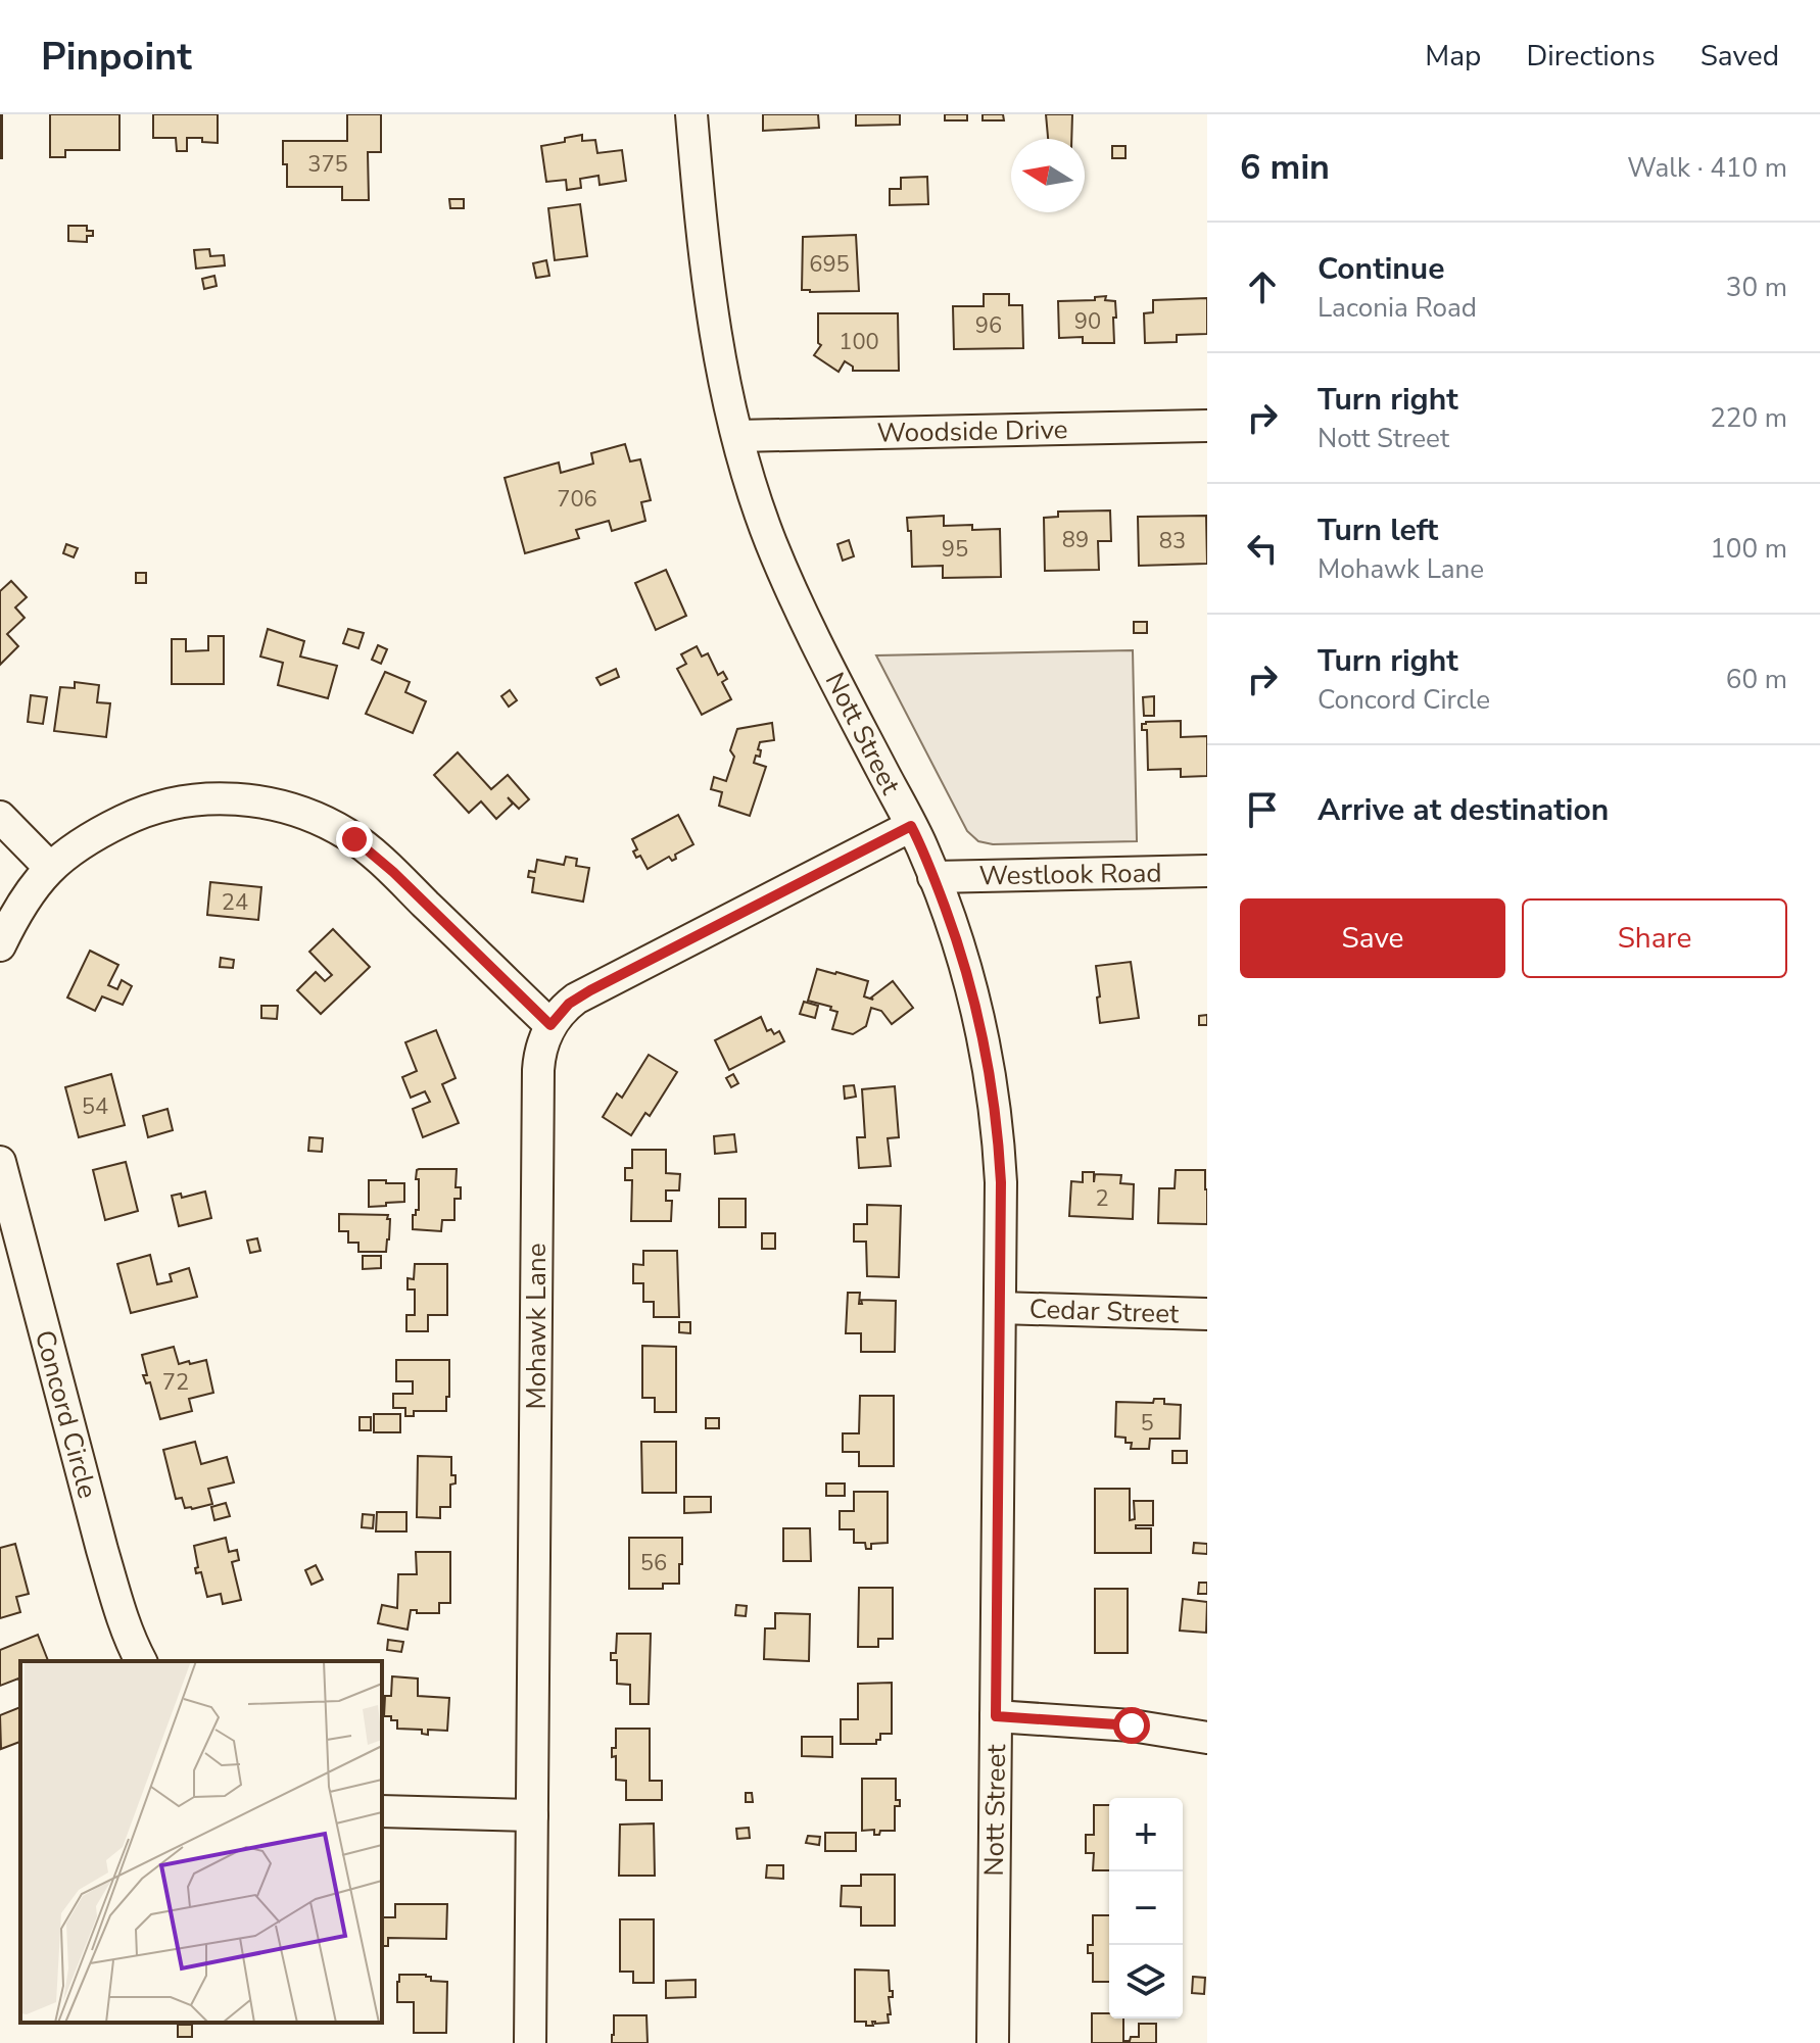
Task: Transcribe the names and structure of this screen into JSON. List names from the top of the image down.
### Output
{
  "streets": {
    "street": [
      "Woodside Drive",
      "Nott Street",
      "Westlook Road",
      "Cedar Street",
      "Mohawk Lane",
      "Concord Circle"
    ]
  },
  "crossings": [
    ["Woodside Drive", "Nott Street"],
    ["Nott Street", "Westlook Road"],
    ["Nott Street", "Cedar Street"],
    ["Nott Street", "Mohawk Lane"]
  ],
  "house_numbers": [
    "375",
    "695",
    "90",
    "96",
    "100",
    "706",
    "89",
    "83",
    "95",
    "24",
    "54",
    "2",
    "72",
    "5",
    "56"
  ],
  "north": "left",
  "page": {
    "header": "Pinpoint",
    "nav": ["Map", "Directions", "Saved"],
    "heading": ["6 min", "Walk · 410 m"],
    "list": [
      ["Continue", "Laconia Road", "30 m"],
      ["Turn right", "Nott Street", "220 m"],
      ["Turn left", "Mohawk Lane", "100 m"],
      ["Turn right", "Concord Circle", "60 m"],
      "Arrive at destination"
    ],
    "buttons": ["Save", "Share"],
    "map_buttons": ["+", "−"]
  }
}
